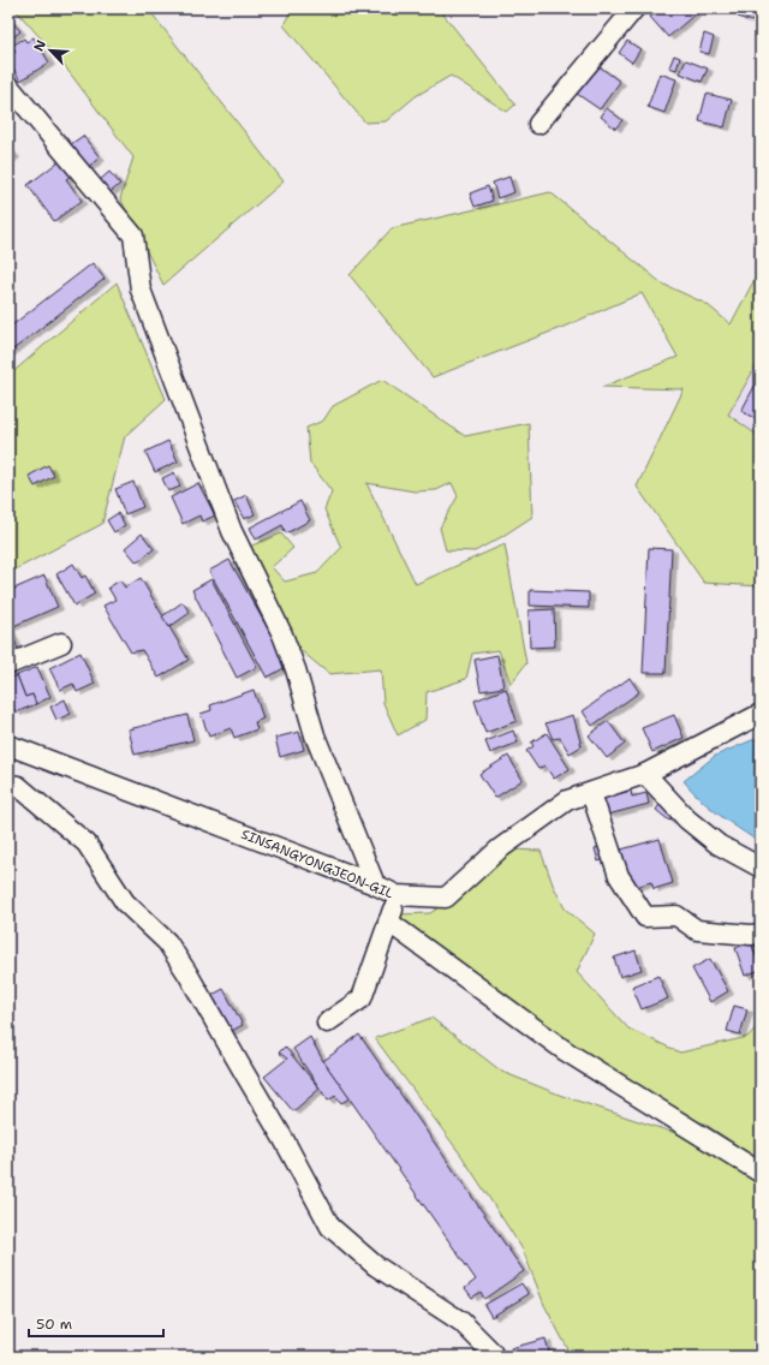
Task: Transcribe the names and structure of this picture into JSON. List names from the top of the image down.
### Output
{
  "streets": {
    "street": ["SINSANGYONGJEON-GIL"]
  },
  "scale_bar": "50 m",
  "north": "top left"
}
